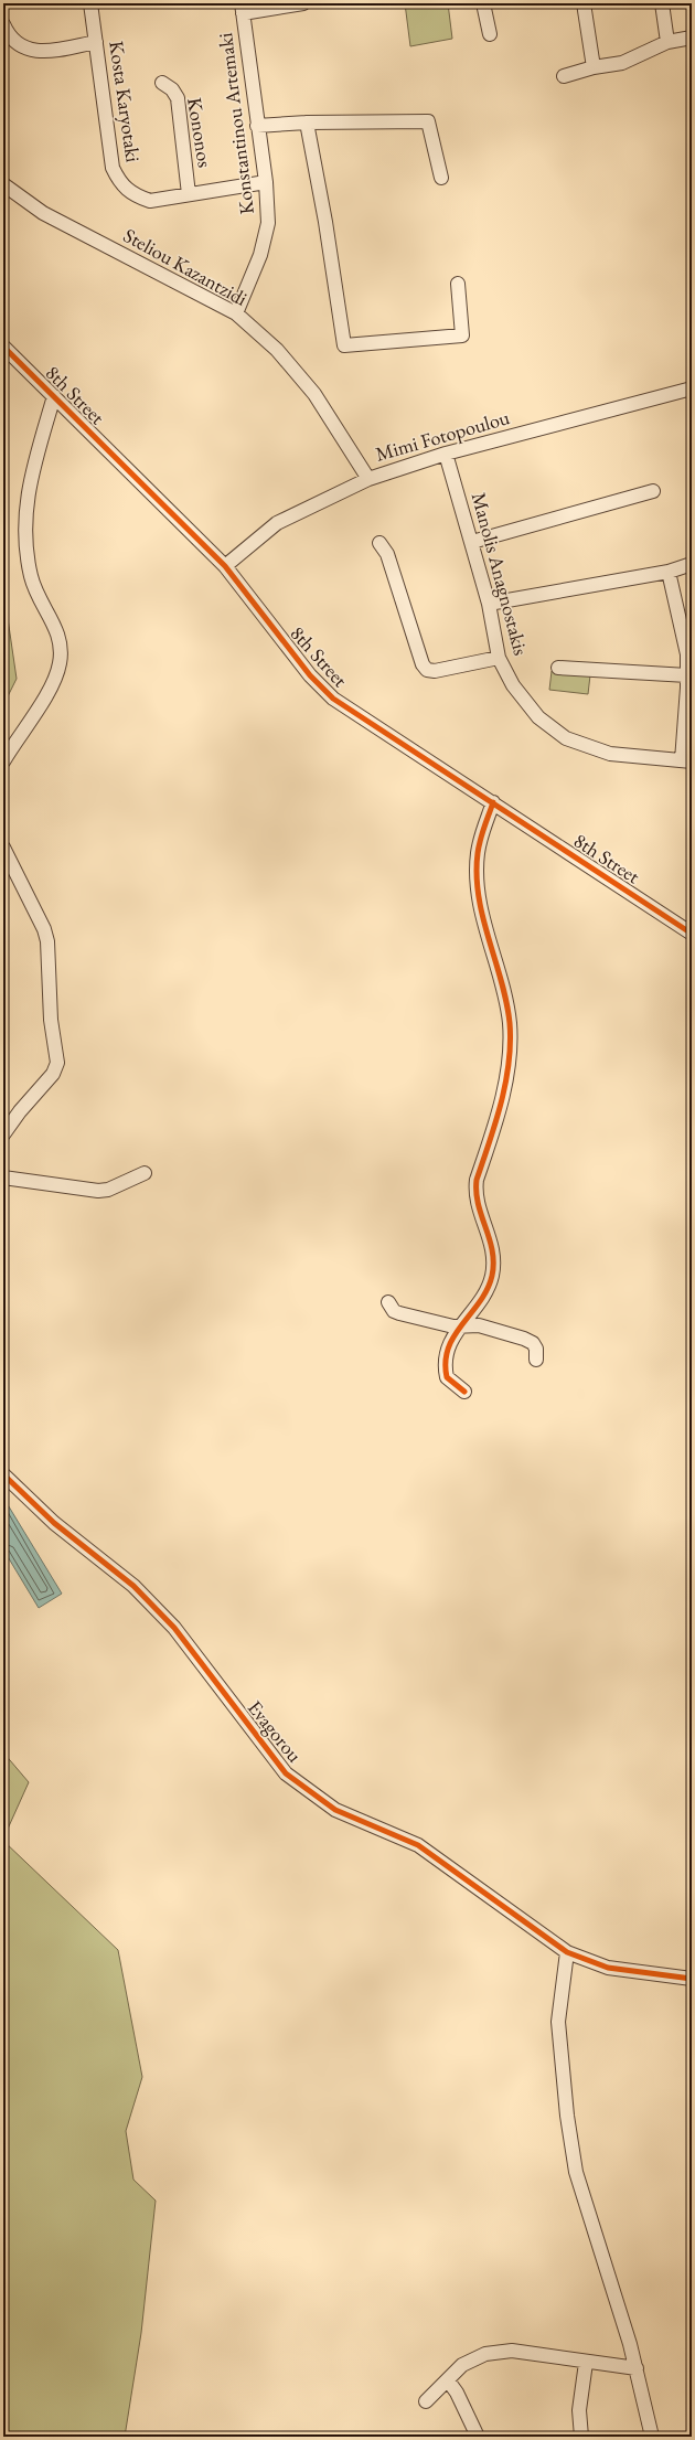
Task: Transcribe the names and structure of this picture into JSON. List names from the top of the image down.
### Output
{
  "streets": {
    "street": [
      "Kosta Karyotaki",
      "Konstantinou Artemaki",
      "Kononos",
      "Steliou Kazantzidi",
      "8th Street",
      "Mimi Fotopoulou",
      "Manolis Anagnostakis",
      "Evagorou"
    ]
  },
  "crossings": [
    ["Kosta Karyotaki", "Konstantinou Artemaki"],
    ["Kosta Karyotaki", "Kononos"],
    ["Konstantinou Artemaki", "Steliou Kazantzidi"],
    ["Steliou Kazantzidi", "Mimi Fotopoulou"],
    ["8th Street", "Mimi Fotopoulou"],
    ["Mimi Fotopoulou", "Manolis Anagnostakis"]
  ]
}
